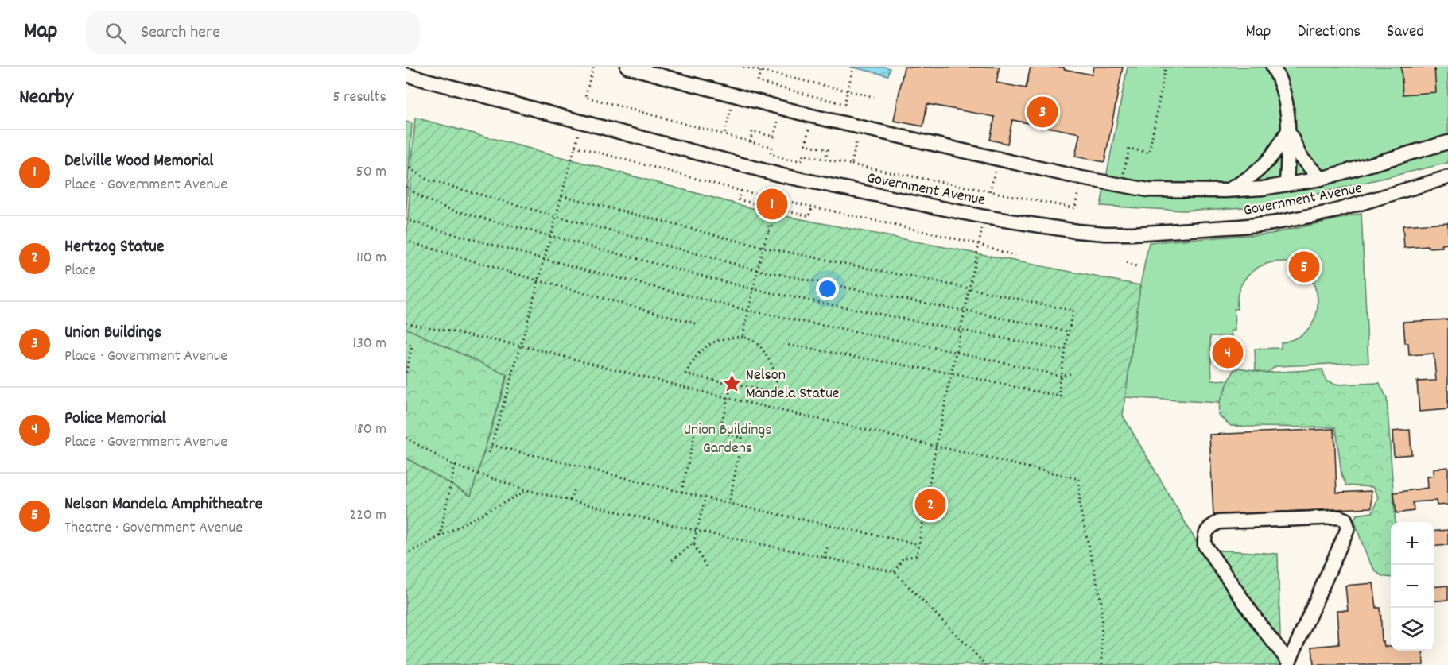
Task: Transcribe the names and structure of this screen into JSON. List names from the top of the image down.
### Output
{
  "streets": {
    "street": ["Government Avenue"]
  },
  "parks": ["Union Buildings Gardens"],
  "places": {
    "place": ["Nelson Mandela Statue"]
  },
  "page": {
    "header": "Map",
    "search": "Search here",
    "nav": ["Map", "Directions", "Saved"],
    "heading": ["Nearby", "5 results"],
    "pins": [
      "3",
      "1",
      "5",
      "4",
      "2"
    ],
    "list": [
      {
        "mark": "1",
        "name": "Delville Wood Memorial",
        "note": "Place · Government Avenue",
        "value": "50 m"
      },
      {
        "mark": "2",
        "name": "Hertzog Statue",
        "note": "Place",
        "value": "110 m"
      },
      {
        "mark": "3",
        "name": "Union Buildings",
        "note": "Place · Government Avenue",
        "value": "130 m"
      },
      {
        "mark": "4",
        "name": "Police Memorial",
        "note": "Place · Government Avenue",
        "value": "180 m"
      },
      {
        "mark": "5",
        "name": "Nelson Mandela Amphitheatre",
        "note": "Theatre · Government Avenue",
        "value": "220 m"
      }
    ],
    "map_buttons": ["+", "−"]
  }
}
